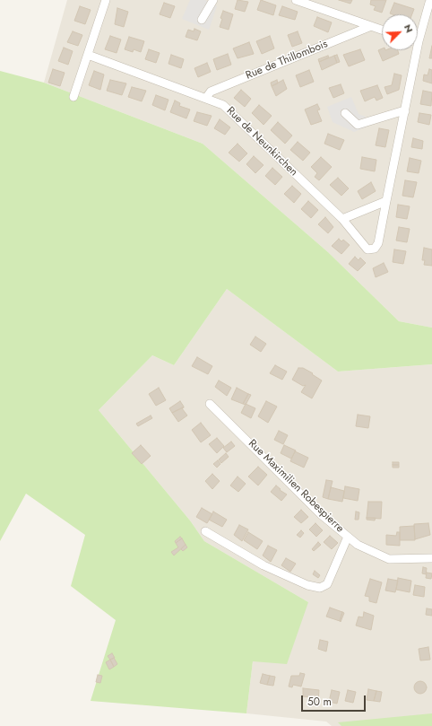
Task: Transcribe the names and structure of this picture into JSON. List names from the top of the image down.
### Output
{
  "streets": {
    "street": ["Rue de Thillombois", "Rue de Neunkirchen", "Rue Maximilien Robespierre"]
  },
  "crossings": [
    ["Rue de Thillombois", "Rue de Neunkirchen"]
  ],
  "scale_bar": "50 m",
  "north": "top right"
}
